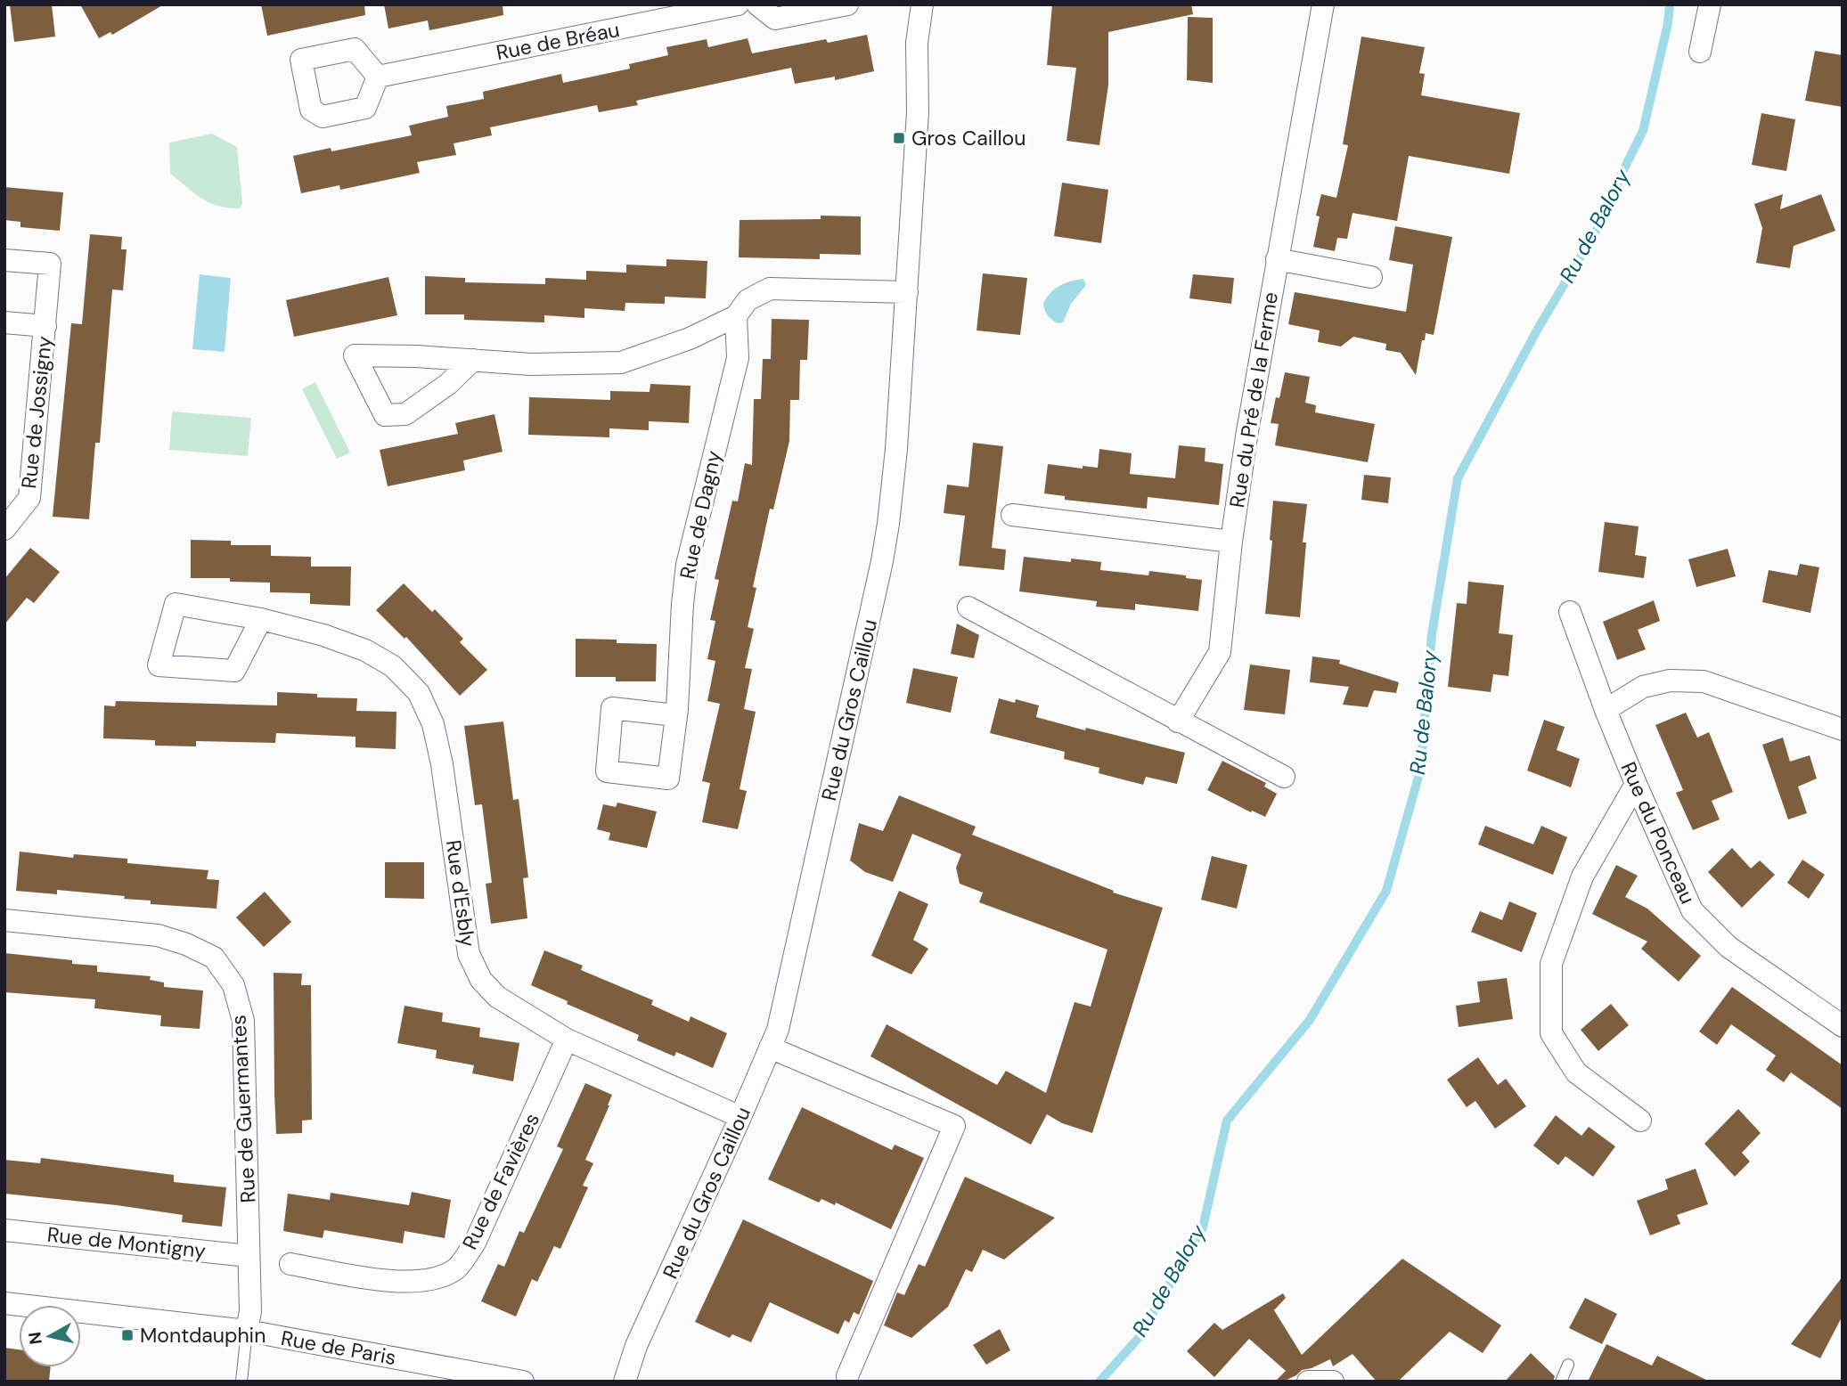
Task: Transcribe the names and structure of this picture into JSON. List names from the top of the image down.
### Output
{
  "streets": {
    "street": [
      "Rue de Bréau",
      "Rue du Pré de la Ferme",
      "Rue de Jossigny",
      "Rue de Dagny",
      "Rue du Gros Caillou",
      "Rue du Ponceau",
      "Rue d'Esbly",
      "Rue de Guermantes",
      "Rue de Favières",
      "Rue de Montigny",
      "Rue de Paris"
    ]
  },
  "crossings": [
    ["Rue du Gros Caillou", "Rue d'Esbly"],
    ["Rue d'Esbly", "Rue de Favières"],
    ["Rue de Guermantes", "Rue de Montigny"],
    ["Rue de Guermantes", "Rue de Paris"]
  ],
  "water": ["Ru de Balory"],
  "places": {
    "transit": ["Gros Caillou", "Montdauphin"]
  },
  "north": "left"
}
